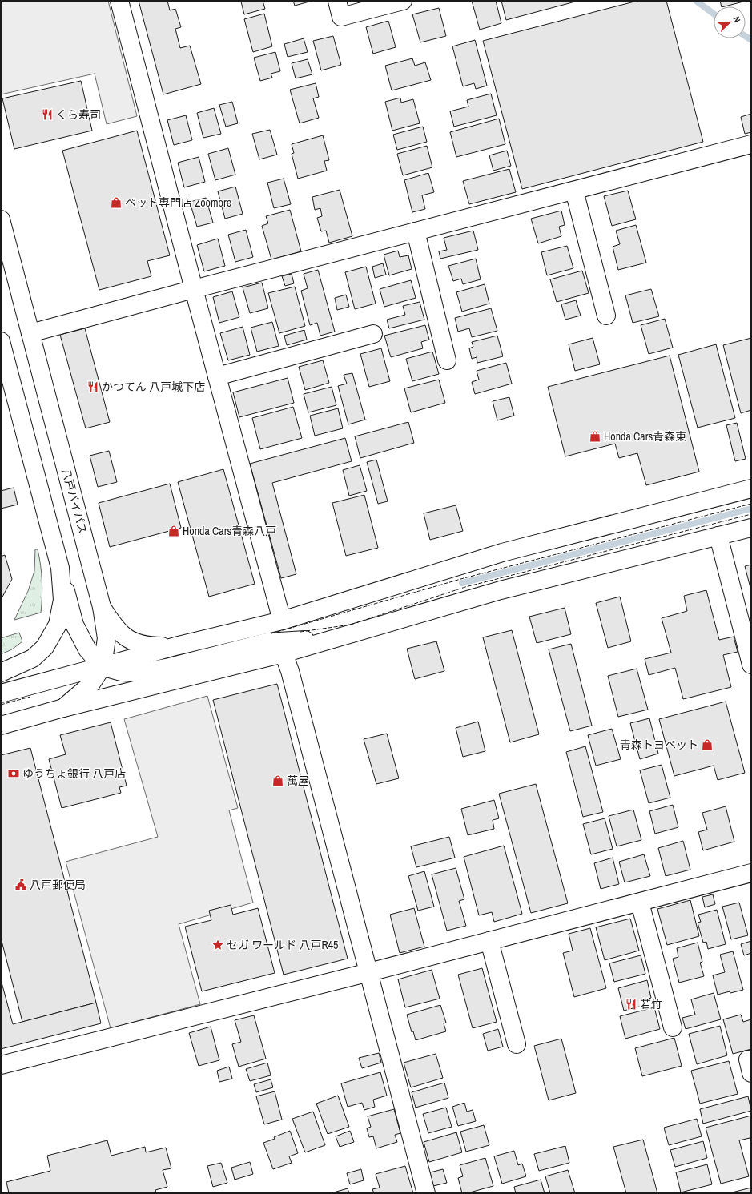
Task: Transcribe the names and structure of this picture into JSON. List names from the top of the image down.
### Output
{
  "streets": {
    "main road": ["八戸バイパス"]
  },
  "places": {
    "restaurant": ["くら寿司", "かつてん 八戸城下店", "若竹"],
    "shop": [
      "ペット専門店 Zoomore",
      "Honda Cars青森東",
      "Honda Cars青森八戸",
      "青森トヨペット",
      "萬屋"
    ],
    "bank": ["ゆうちょ銀行 八戸店"],
    "public building": ["八戸郵便局"],
    "place": ["セガ ワールド 八戸R45"]
  },
  "north": "top right"
}
